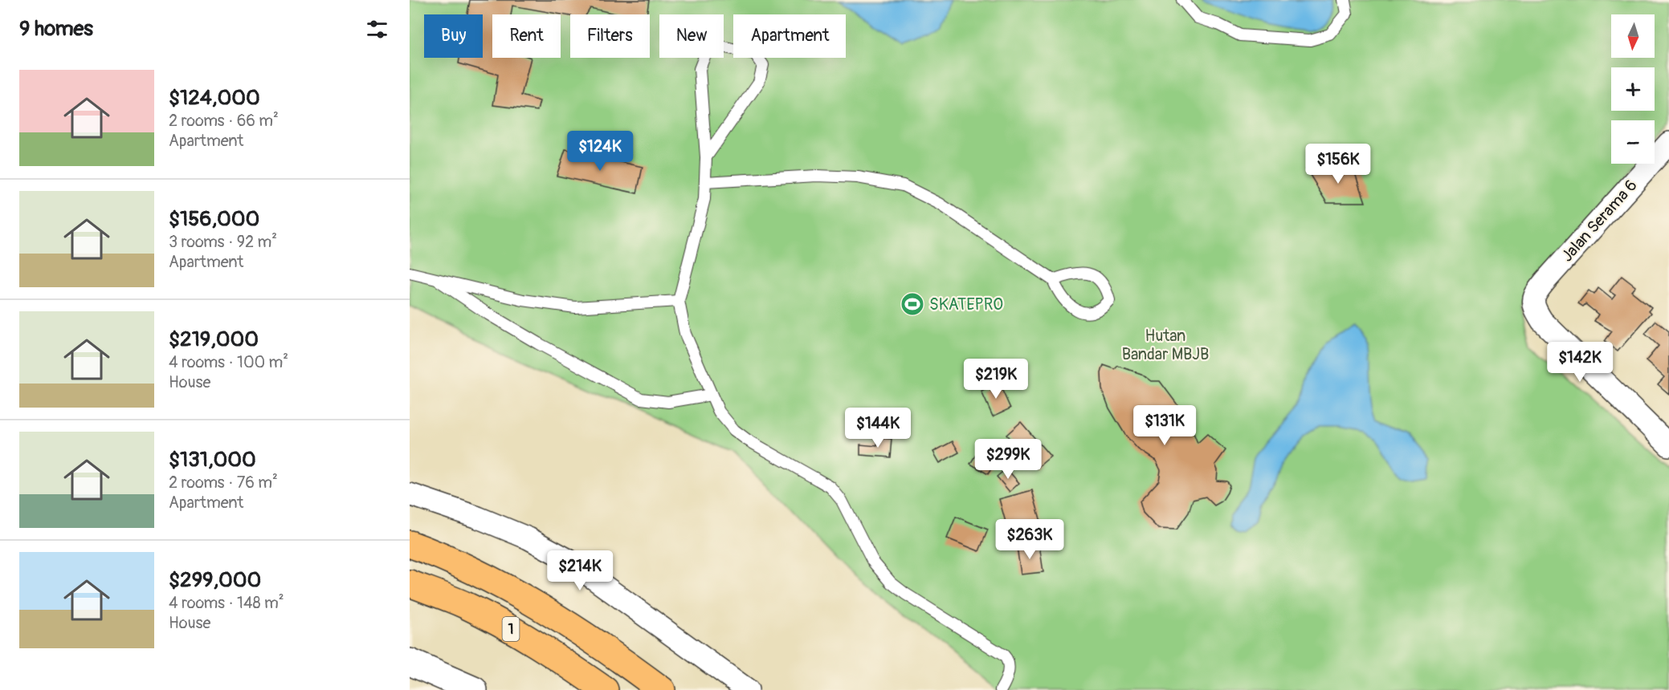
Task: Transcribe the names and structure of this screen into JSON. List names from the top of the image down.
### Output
{
  "streets": {
    "highway": ["1"],
    "street": ["Jalan Serama 6"]
  },
  "parks": ["Hutan Bandar MBJB"],
  "places": {
    "sports": ["SKATEPRO"]
  },
  "north": "bottom",
  "page": {
    "heading": "9 homes",
    "map_buttons": ["+", "−"],
    "chip": [
      "Buy",
      "Rent",
      "Filters",
      "New",
      "Apartment"
    ],
    "list": [
      {
        "name": "$124,000",
        "note": "2 rooms · 66 m² · Apartment"
      },
      {
        "name": "$156,000",
        "note": "3 rooms · 92 m² · Apartment"
      },
      {
        "name": "$219,000",
        "note": "4 rooms · 100 m² · House"
      },
      {
        "name": "$131,000",
        "note": "2 rooms · 76 m² · Apartment"
      },
      {
        "name": "$299,000",
        "note": "4 rooms · 148 m² · House"
      }
    ],
    "price": [
      "$124K",
      "$156K",
      "$142K",
      "$219K",
      "$131K",
      "$144K",
      "$299K",
      "$263K",
      "$214K"
    ]
  }
}
